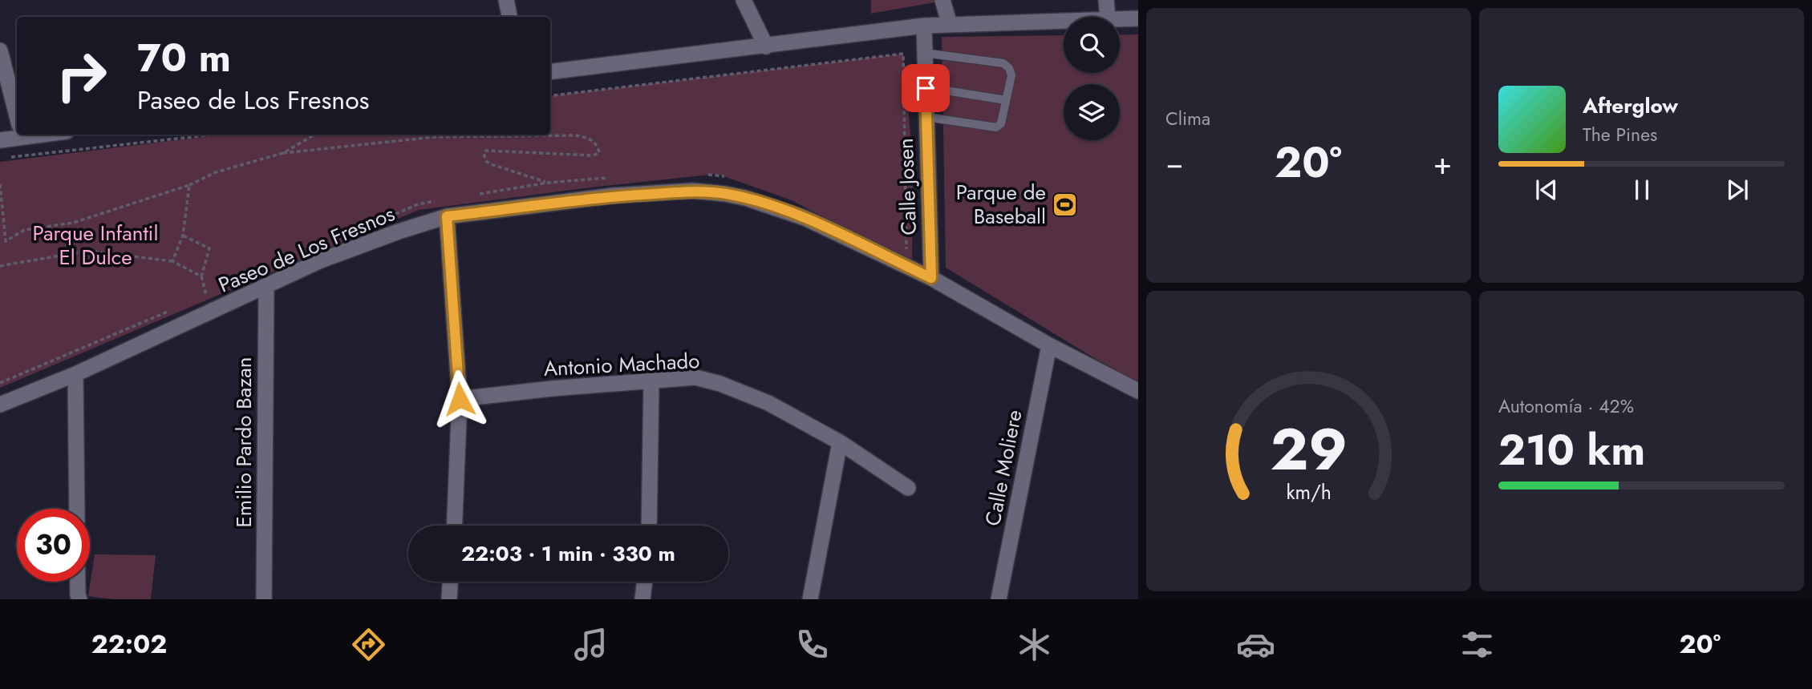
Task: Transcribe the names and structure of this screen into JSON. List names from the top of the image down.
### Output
{
  "streets": {
    "street": [
      "Calle Josen",
      "Paseo de Los Fresnos",
      "Antonio Machado",
      "Emilio Pardo Bazan",
      "Calle Moliere"
    ]
  },
  "crossings": [
    ["Calle Josen", "Paseo de Los Fresnos"],
    ["Paseo de Los Fresnos", "Emilio Pardo Bazan"],
    ["Paseo de Los Fresnos", "Calle Moliere"]
  ],
  "parks": ["Parque Infantil El Dulce"],
  "places": {
    "sports": ["Parque de Baseball"]
  },
  "page": {
    "tile": [
      "Clima",
      ["Autonomía · 42%", "210 km"]
    ],
    "turn": ["70 m", "Paseo de Los Fresnos"],
    "song": ["Afterglow", "The Pines"],
    "heat": ["−", "20°", "+"],
    "limit": "30",
    "trip": "22:03 · 1 min · 330 m",
    "tabs": ["22:02", "20°"],
    "gauge": ["29", "km/h"]
  }
}
